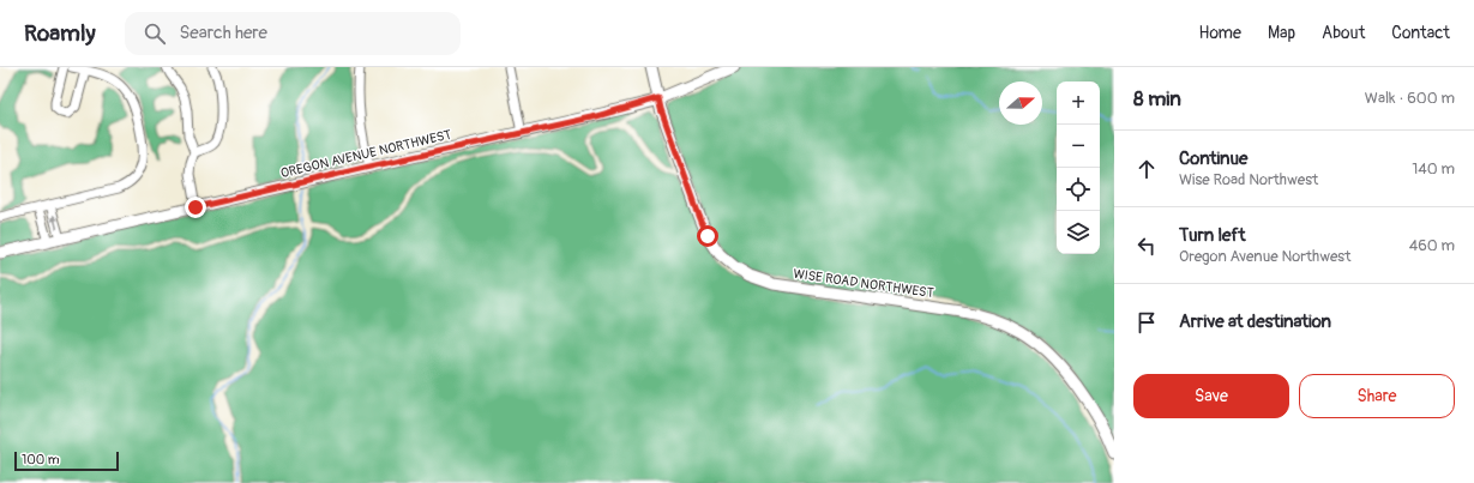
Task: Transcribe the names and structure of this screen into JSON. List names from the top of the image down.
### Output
{
  "streets": {
    "street": ["OREGON AVENUE NORTHWEST", "WISE ROAD NORTHWEST"]
  },
  "crossings": [
    ["OREGON AVENUE NORTHWEST", "WISE ROAD NORTHWEST"]
  ],
  "scale_bar": "100 m",
  "north": "right",
  "page": {
    "header": "Roamly",
    "search": "Search here",
    "nav": [
      "Home",
      "Map",
      "About",
      "Contact"
    ],
    "heading": ["8 min", "Walk · 600 m"],
    "map_buttons": ["+", "−"],
    "list": [
      ["Continue", "Wise Road Northwest", "140 m"],
      ["Turn left", "Oregon Avenue Northwest", "460 m"],
      "Arrive at destination"
    ],
    "buttons": ["Save", "Share"],
    "scale": "100 m"
  }
}
